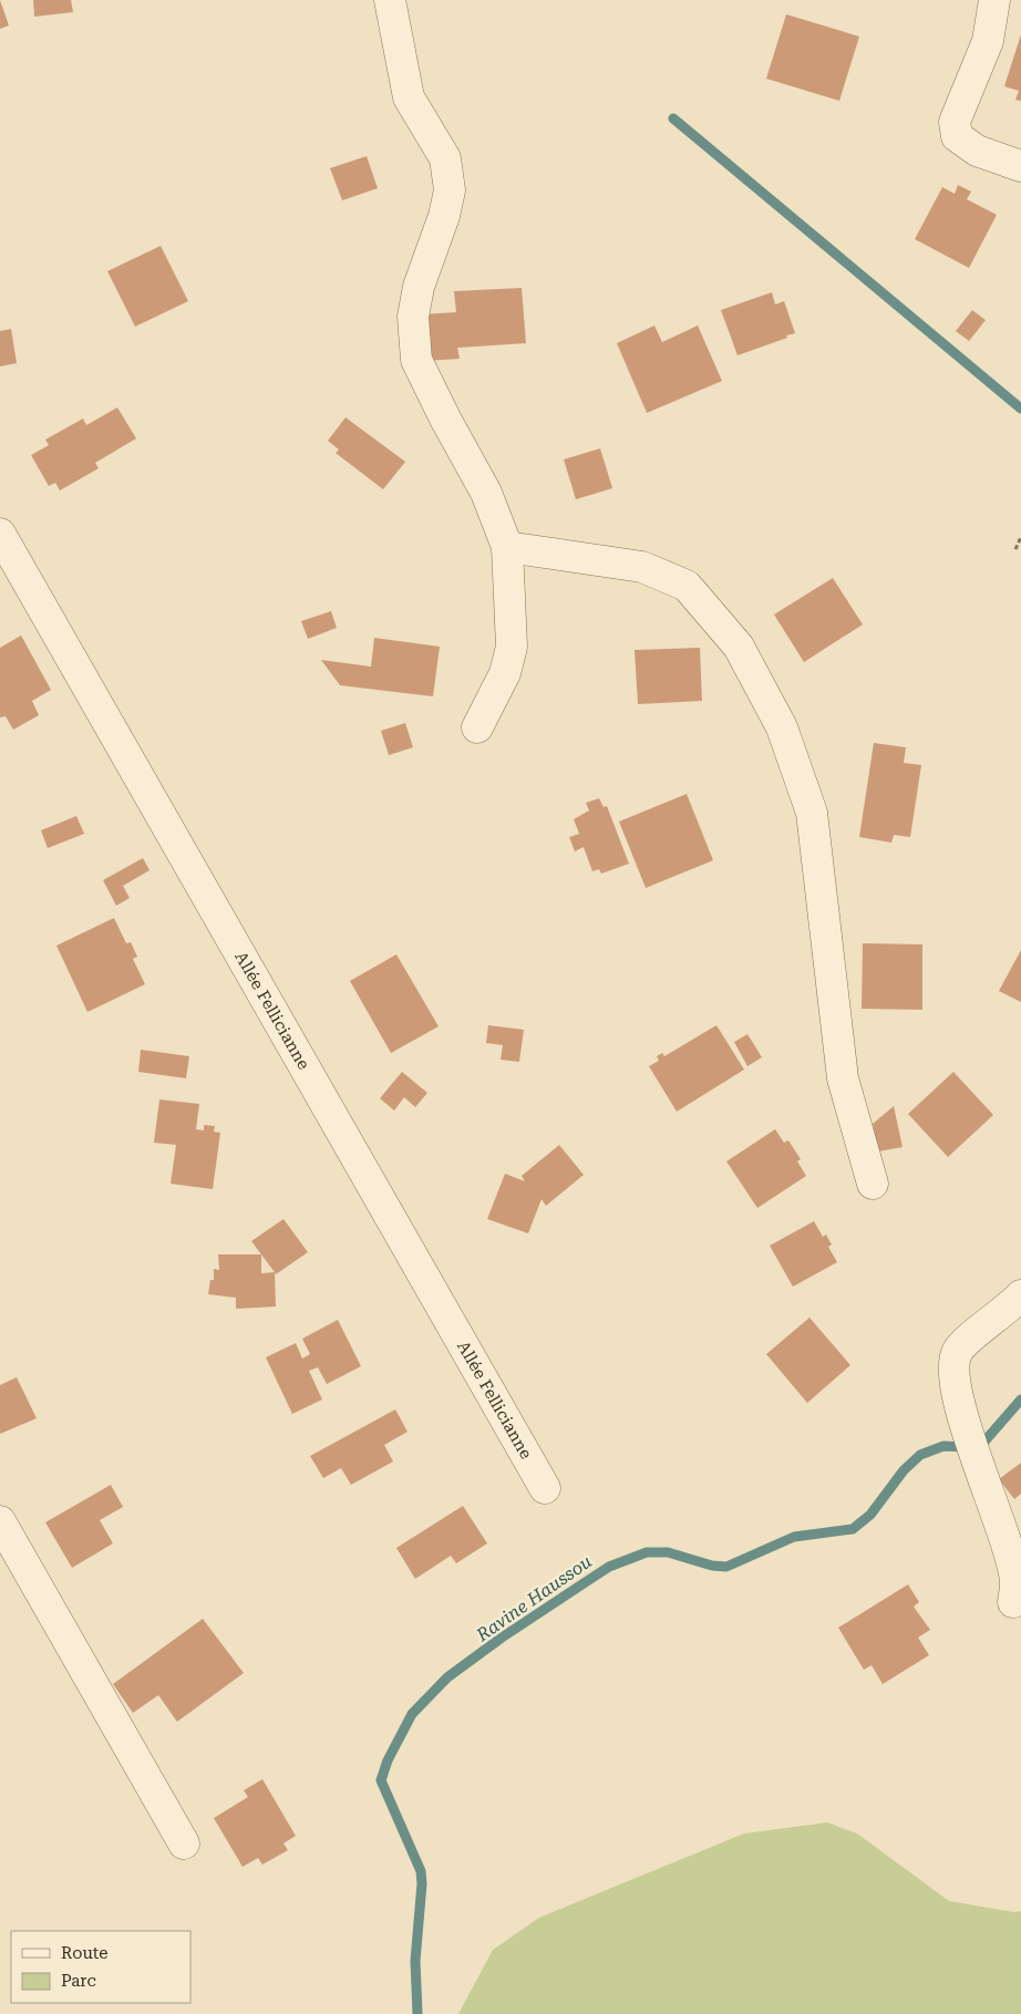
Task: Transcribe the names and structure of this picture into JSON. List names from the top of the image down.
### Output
{
  "streets": {
    "street": ["Allée Fellicianne"]
  },
  "water": ["Ravine Haussou"],
  "legend": ["Route", "Parc"]
}
